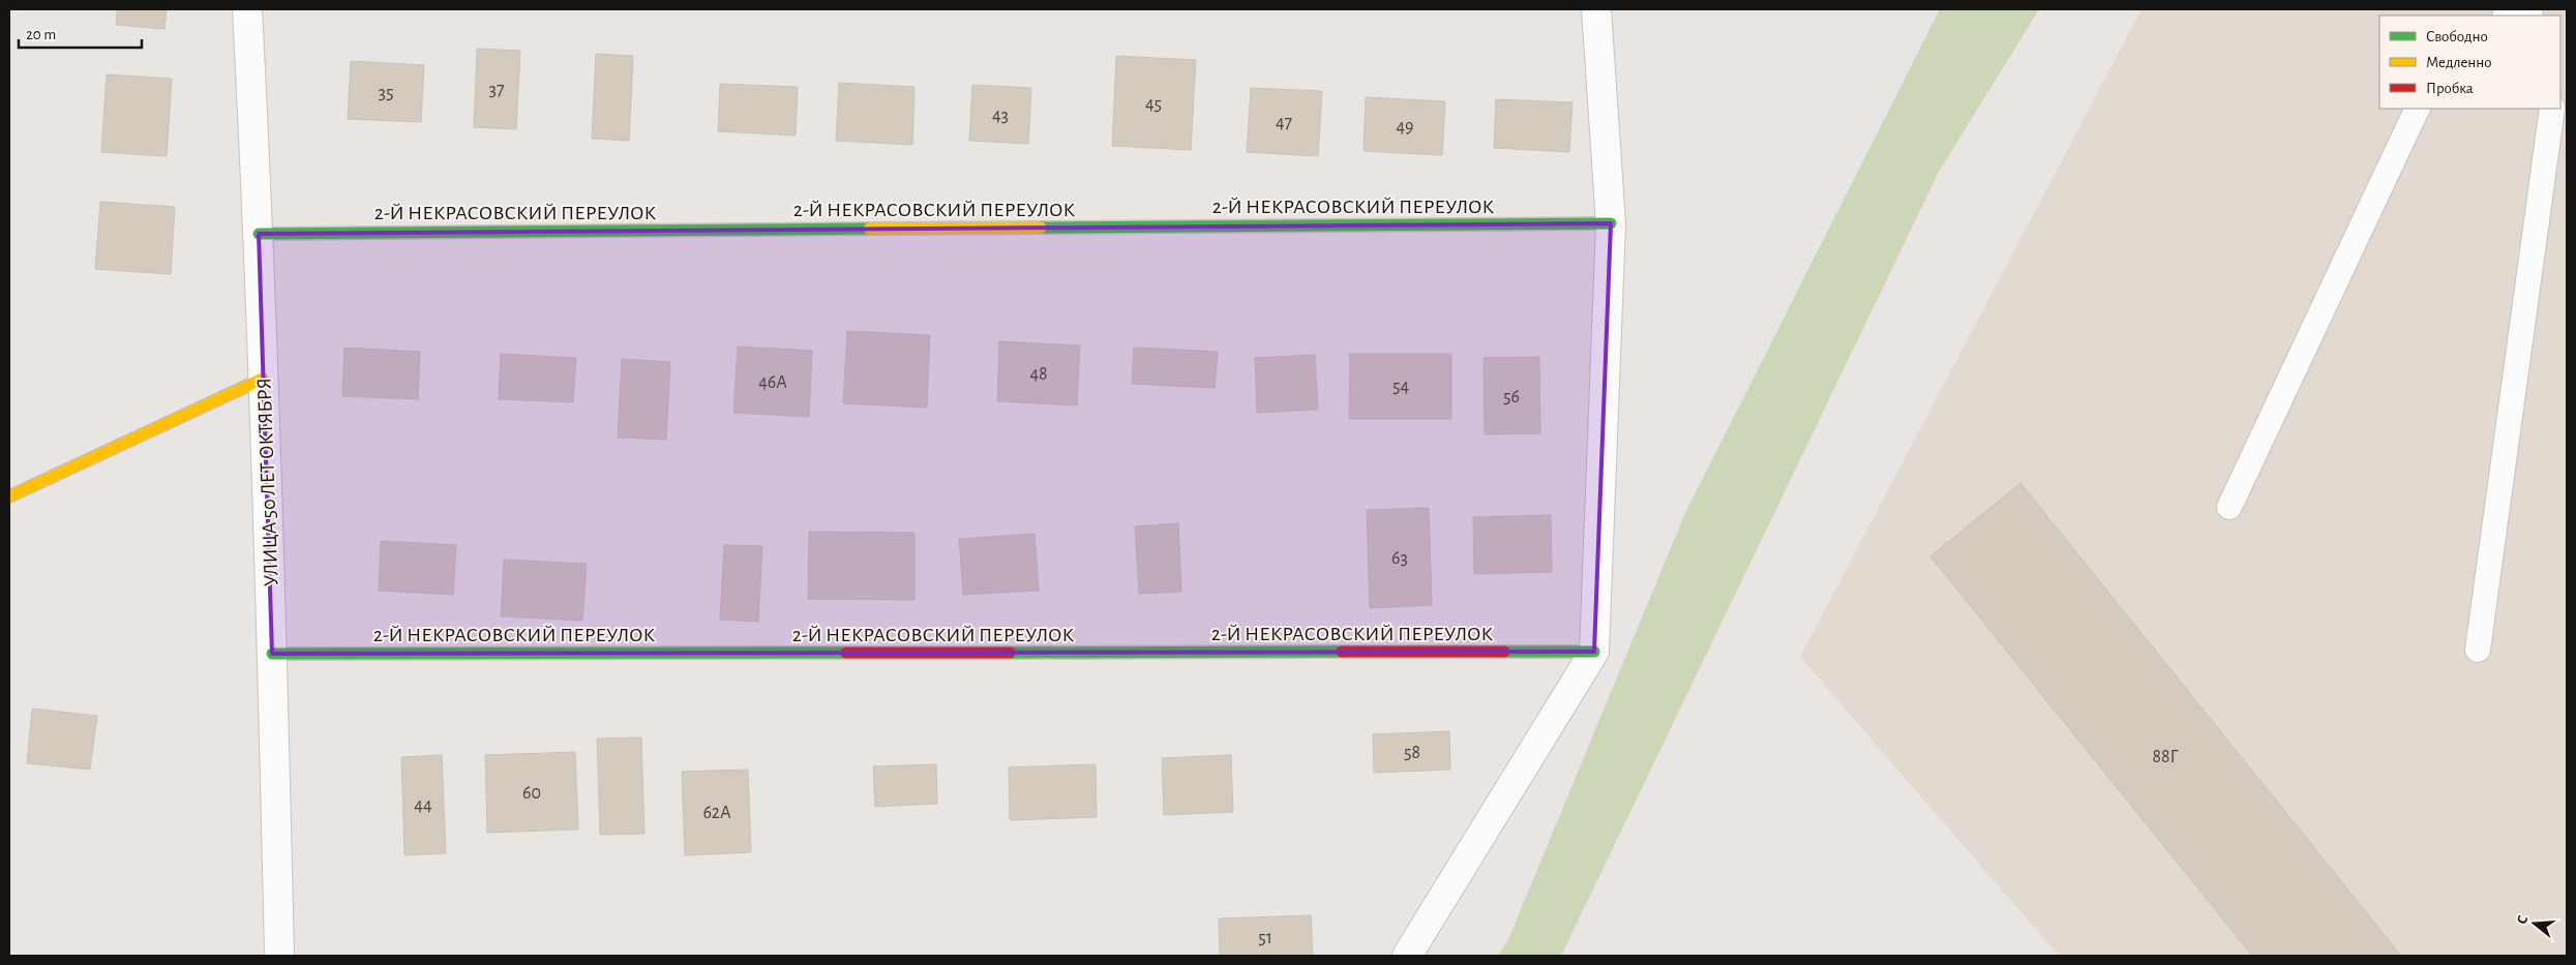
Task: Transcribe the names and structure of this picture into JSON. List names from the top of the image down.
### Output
{
  "streets": {
    "street": ["2-Й НЕКРАСОВСКИЙ ПЕРЕУЛОК", "УЛИЦА 50 ЛЕТ ОКТЯБРЯ"]
  },
  "crossings": [
    ["2-Й НЕКРАСОВСКИЙ ПЕРЕУЛОК", "УЛИЦА 50 ЛЕТ ОКТЯБРЯ"]
  ],
  "house_numbers": [
    "37",
    "35",
    "45",
    "43",
    "47",
    "49",
    "48",
    "46А",
    "54",
    "56",
    "63",
    "58",
    "88Г",
    "60",
    "44",
    "62А",
    "51"
  ],
  "legend": ["Свободно", "Медленно", "Пробка"],
  "scale_bar": "20 m",
  "north": "left"
}
